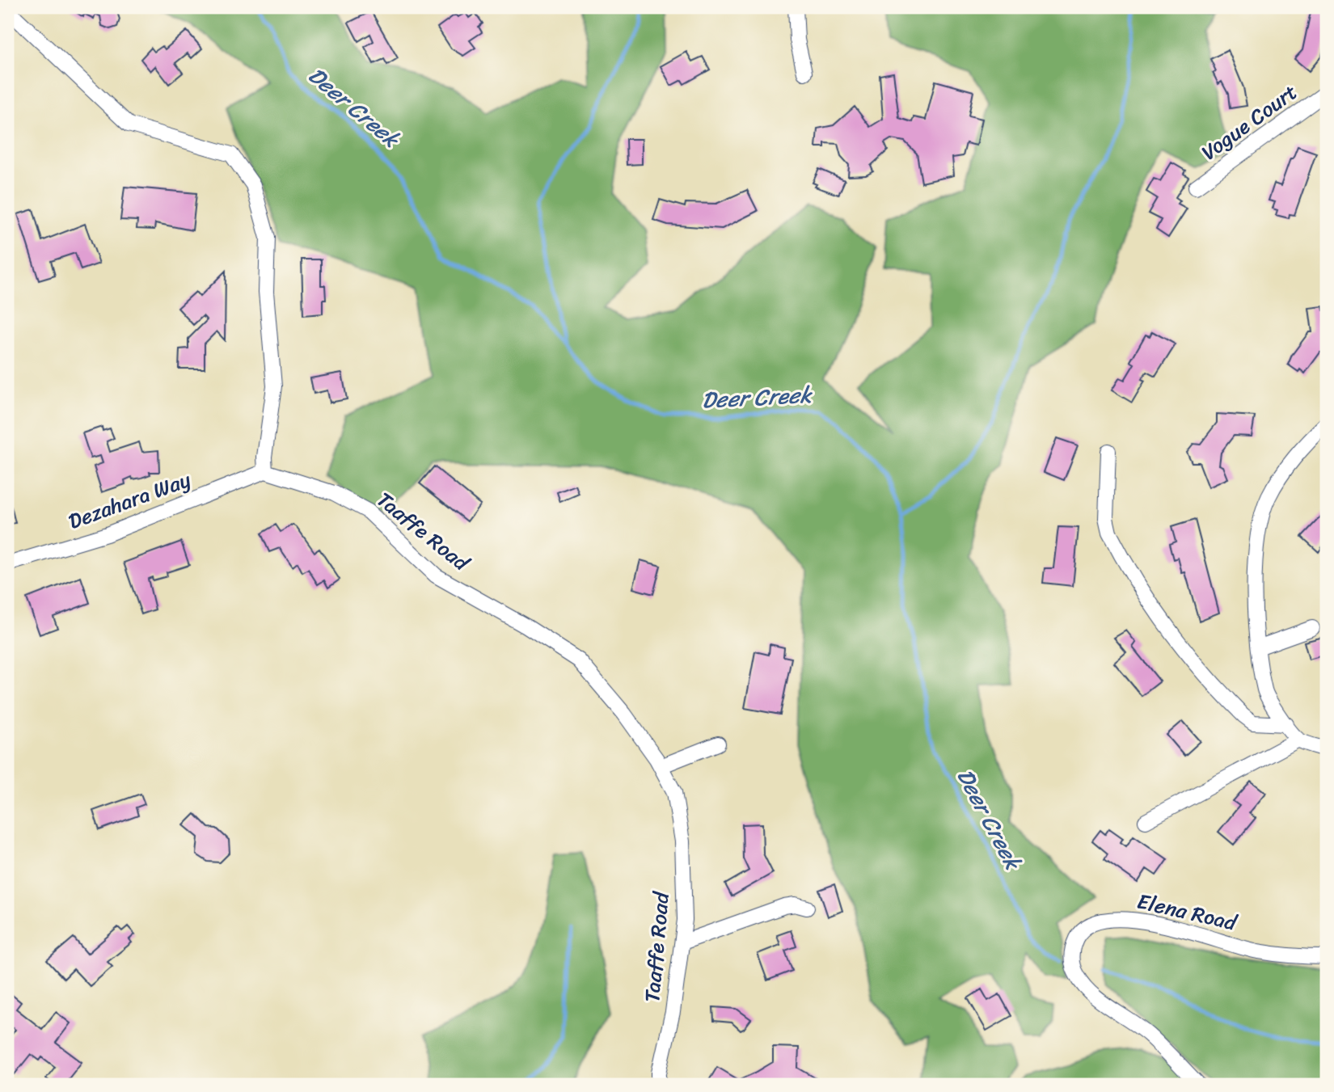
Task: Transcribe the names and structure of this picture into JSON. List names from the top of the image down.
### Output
{
  "streets": {
    "street": [
      "Vogue Court",
      "Dezahara Way",
      "Taaffe Road",
      "Elena Road"
    ]
  },
  "crossings": [
    ["Dezahara Way", "Taaffe Road"]
  ],
  "water": ["Deer Creek"]
}
